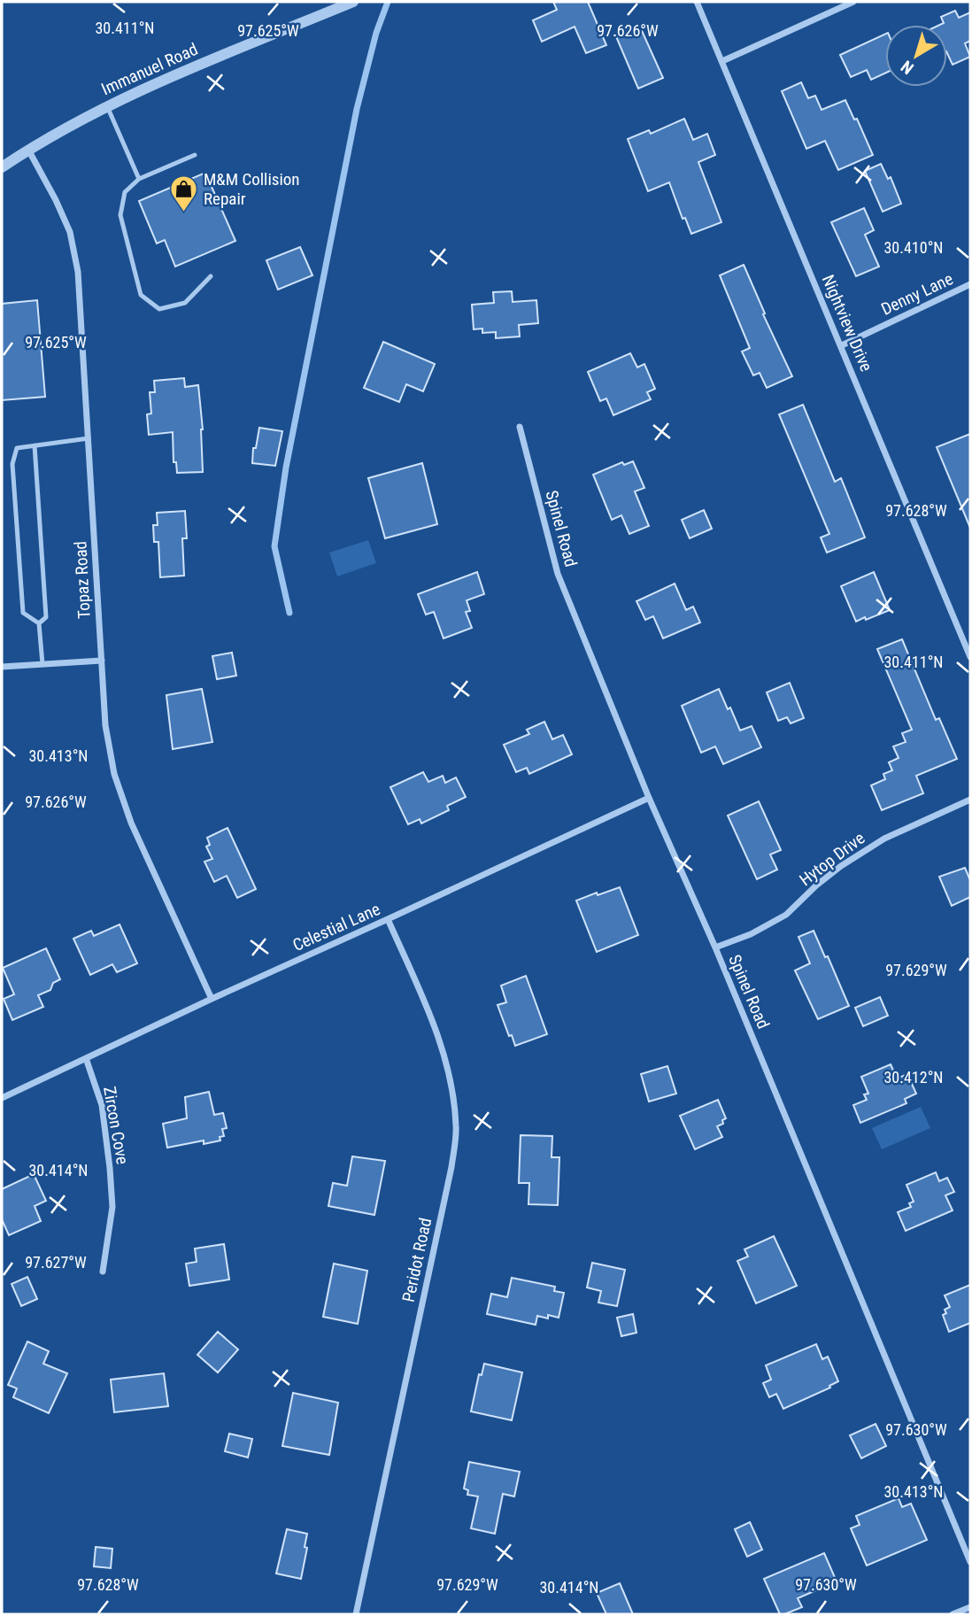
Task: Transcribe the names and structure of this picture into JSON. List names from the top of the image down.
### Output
{
  "streets": {
    "street": [
      "Immanuel Road",
      "Denny Lane",
      "Nightview Drive",
      "Spinel Road",
      "Topaz Road",
      "Hytop Drive",
      "Celestial Lane",
      "Zircon Cove",
      "Peridot Road"
    ]
  },
  "crossings": [
    ["Immanuel Road", "Topaz Road"],
    ["Denny Lane", "Nightview Drive"],
    ["Spinel Road", "Hytop Drive"],
    ["Spinel Road", "Celestial Lane"],
    ["Topaz Road", "Celestial Lane"],
    ["Celestial Lane", "Zircon Cove"],
    ["Celestial Lane", "Peridot Road"]
  ],
  "places": {
    "shop": ["M&M Collision Repair"]
  },
  "north": "bottom left",
  "coordinates": [
    "30.411°N",
    "97.625°W",
    "97.626°W",
    "30.410°N",
    "97.628°W",
    "30.413°N",
    "97.629°W",
    "30.412°N",
    "30.414°N",
    "97.627°W",
    "97.630°W"
  ]
}
